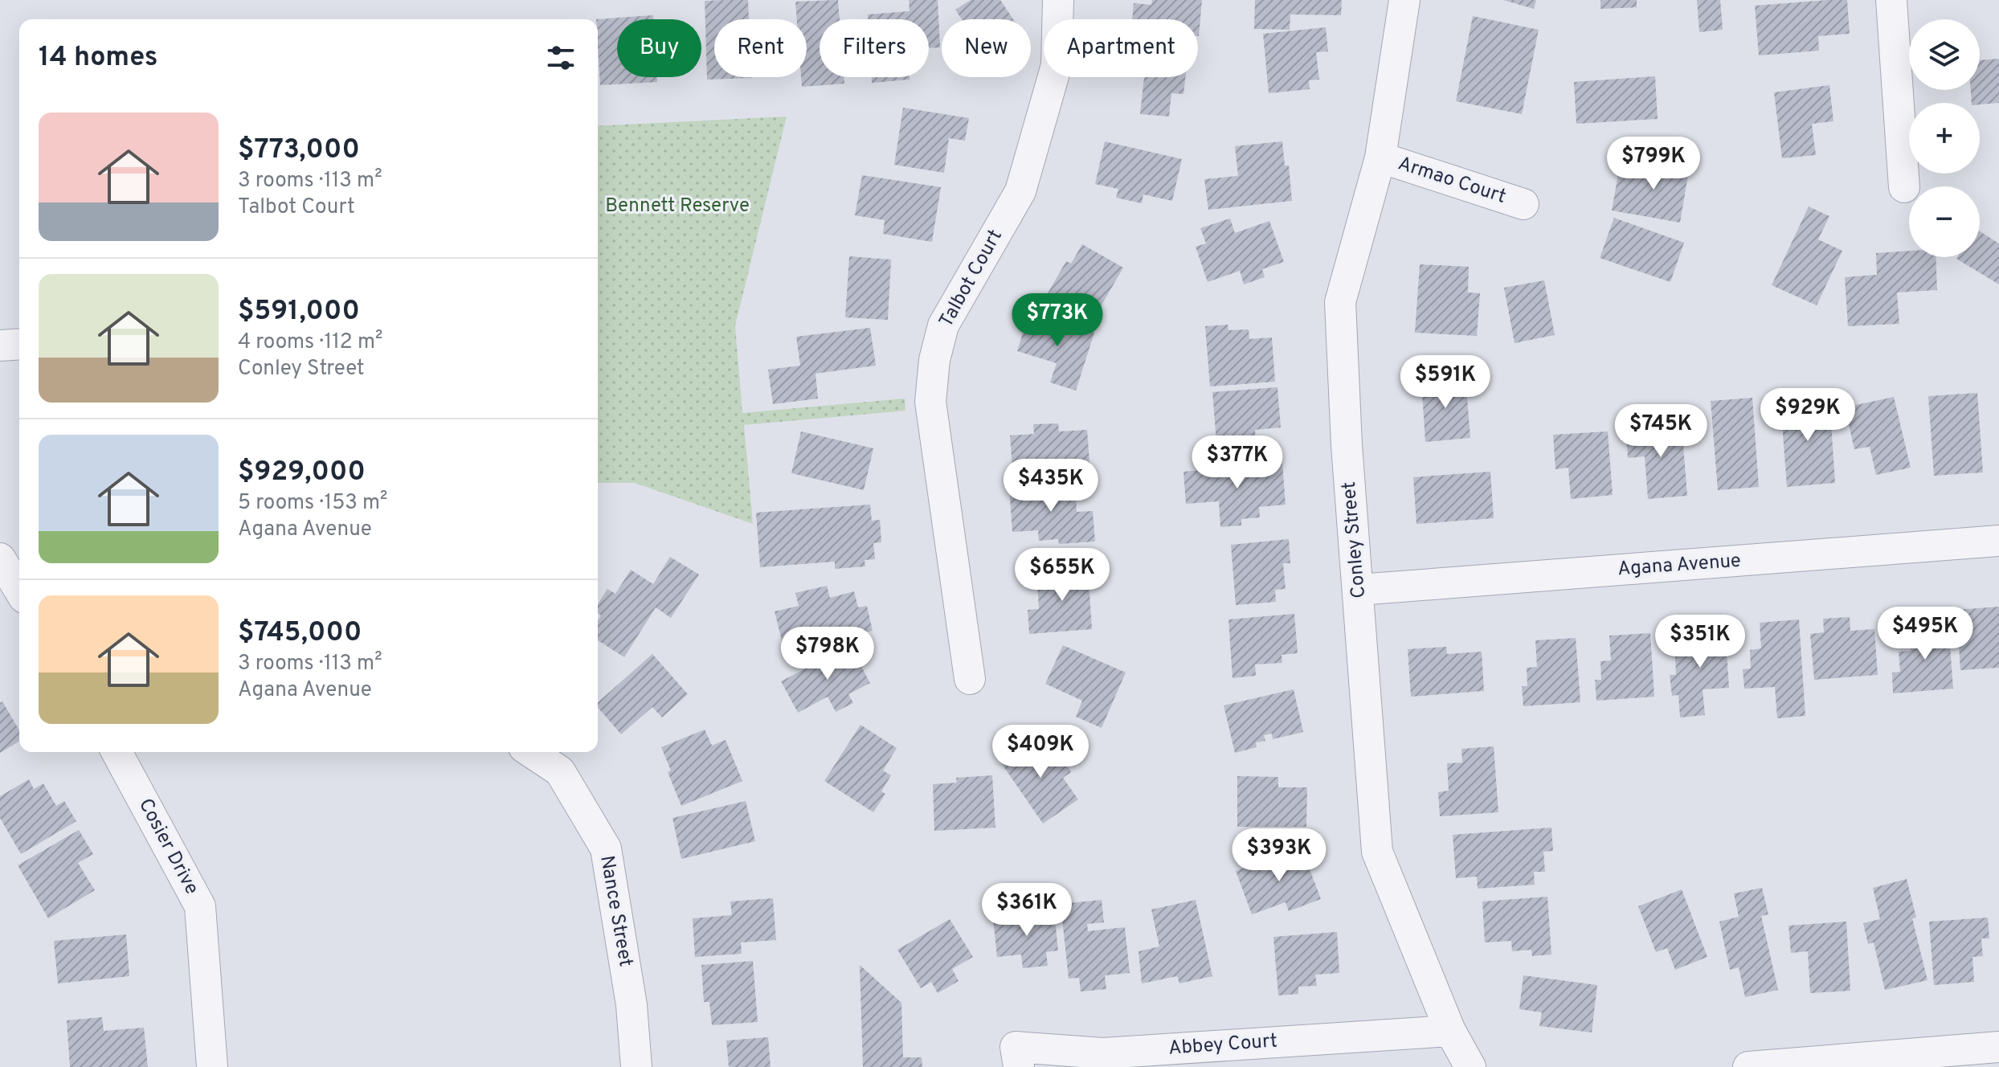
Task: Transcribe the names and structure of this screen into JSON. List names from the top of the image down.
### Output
{
  "streets": {
    "street": [
      "Armao Court",
      "Talbot Court",
      "Conley Street",
      "Agana Avenue",
      "Cosier Drive",
      "Nance Street",
      "Abbey Court"
    ]
  },
  "crossings": [
    ["Armao Court", "Conley Street"],
    ["Conley Street", "Agana Avenue"],
    ["Conley Street", "Abbey Court"]
  ],
  "parks": ["Bennett Reserve"],
  "page": {
    "map_buttons": ["+", "−"],
    "chip": [
      "Buy",
      "Rent",
      "Filters",
      "New",
      "Apartment"
    ],
    "heading": "14 homes",
    "list": [
      {
        "name": "$773,000",
        "note": "3 rooms · 113 m² · Talbot Court"
      },
      {
        "name": "$591,000",
        "note": "4 rooms · 112 m² · Conley Street"
      },
      {
        "name": "$929,000",
        "note": "5 rooms · 153 m² · Agana Avenue"
      },
      {
        "name": "$745,000",
        "note": "3 rooms · 113 m² · Agana Avenue"
      }
    ],
    "price": [
      "$799K",
      "$773K",
      "$591K",
      "$929K",
      "$745K",
      "$377K",
      "$435K",
      "$655K",
      "$495K",
      "$351K",
      "$798K",
      "$409K",
      "$393K",
      "$361K"
    ]
  }
}
